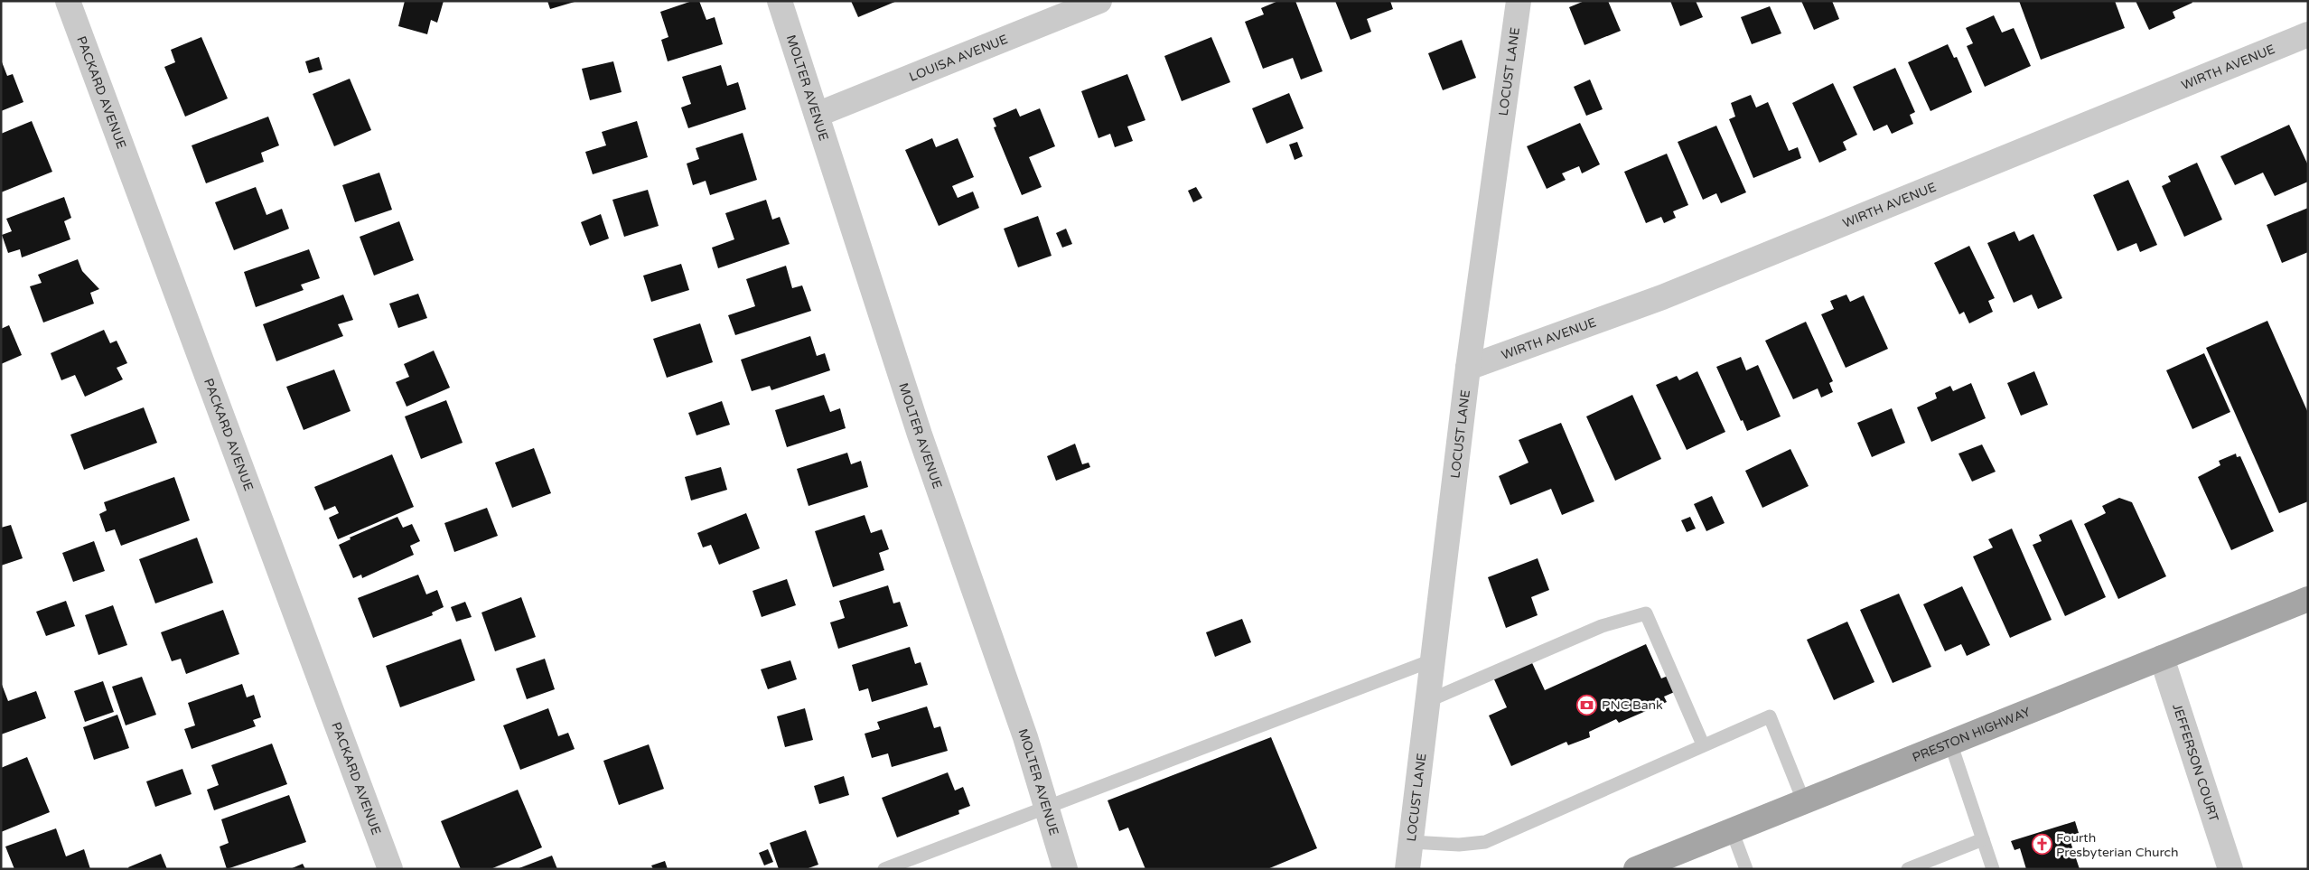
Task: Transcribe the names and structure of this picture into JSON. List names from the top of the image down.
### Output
{
  "streets": {
    "main road": ["PRESTON HIGHWAY"],
    "street": [
      "LOUISA AVENUE",
      "WIRTH AVENUE",
      "LOCUST LANE",
      "MOLTER AVENUE",
      "PACKARD AVENUE",
      "JEFFERSON COURT"
    ]
  },
  "crossings": [
    ["LOUISA AVENUE", "MOLTER AVENUE"],
    ["WIRTH AVENUE", "LOCUST LANE"],
    ["PRESTON HIGHWAY", "JEFFERSON COURT"]
  ],
  "places": {
    "bank": ["PNC Bank"],
    "church": ["Fourth Presbyterian Church"]
  }
}
